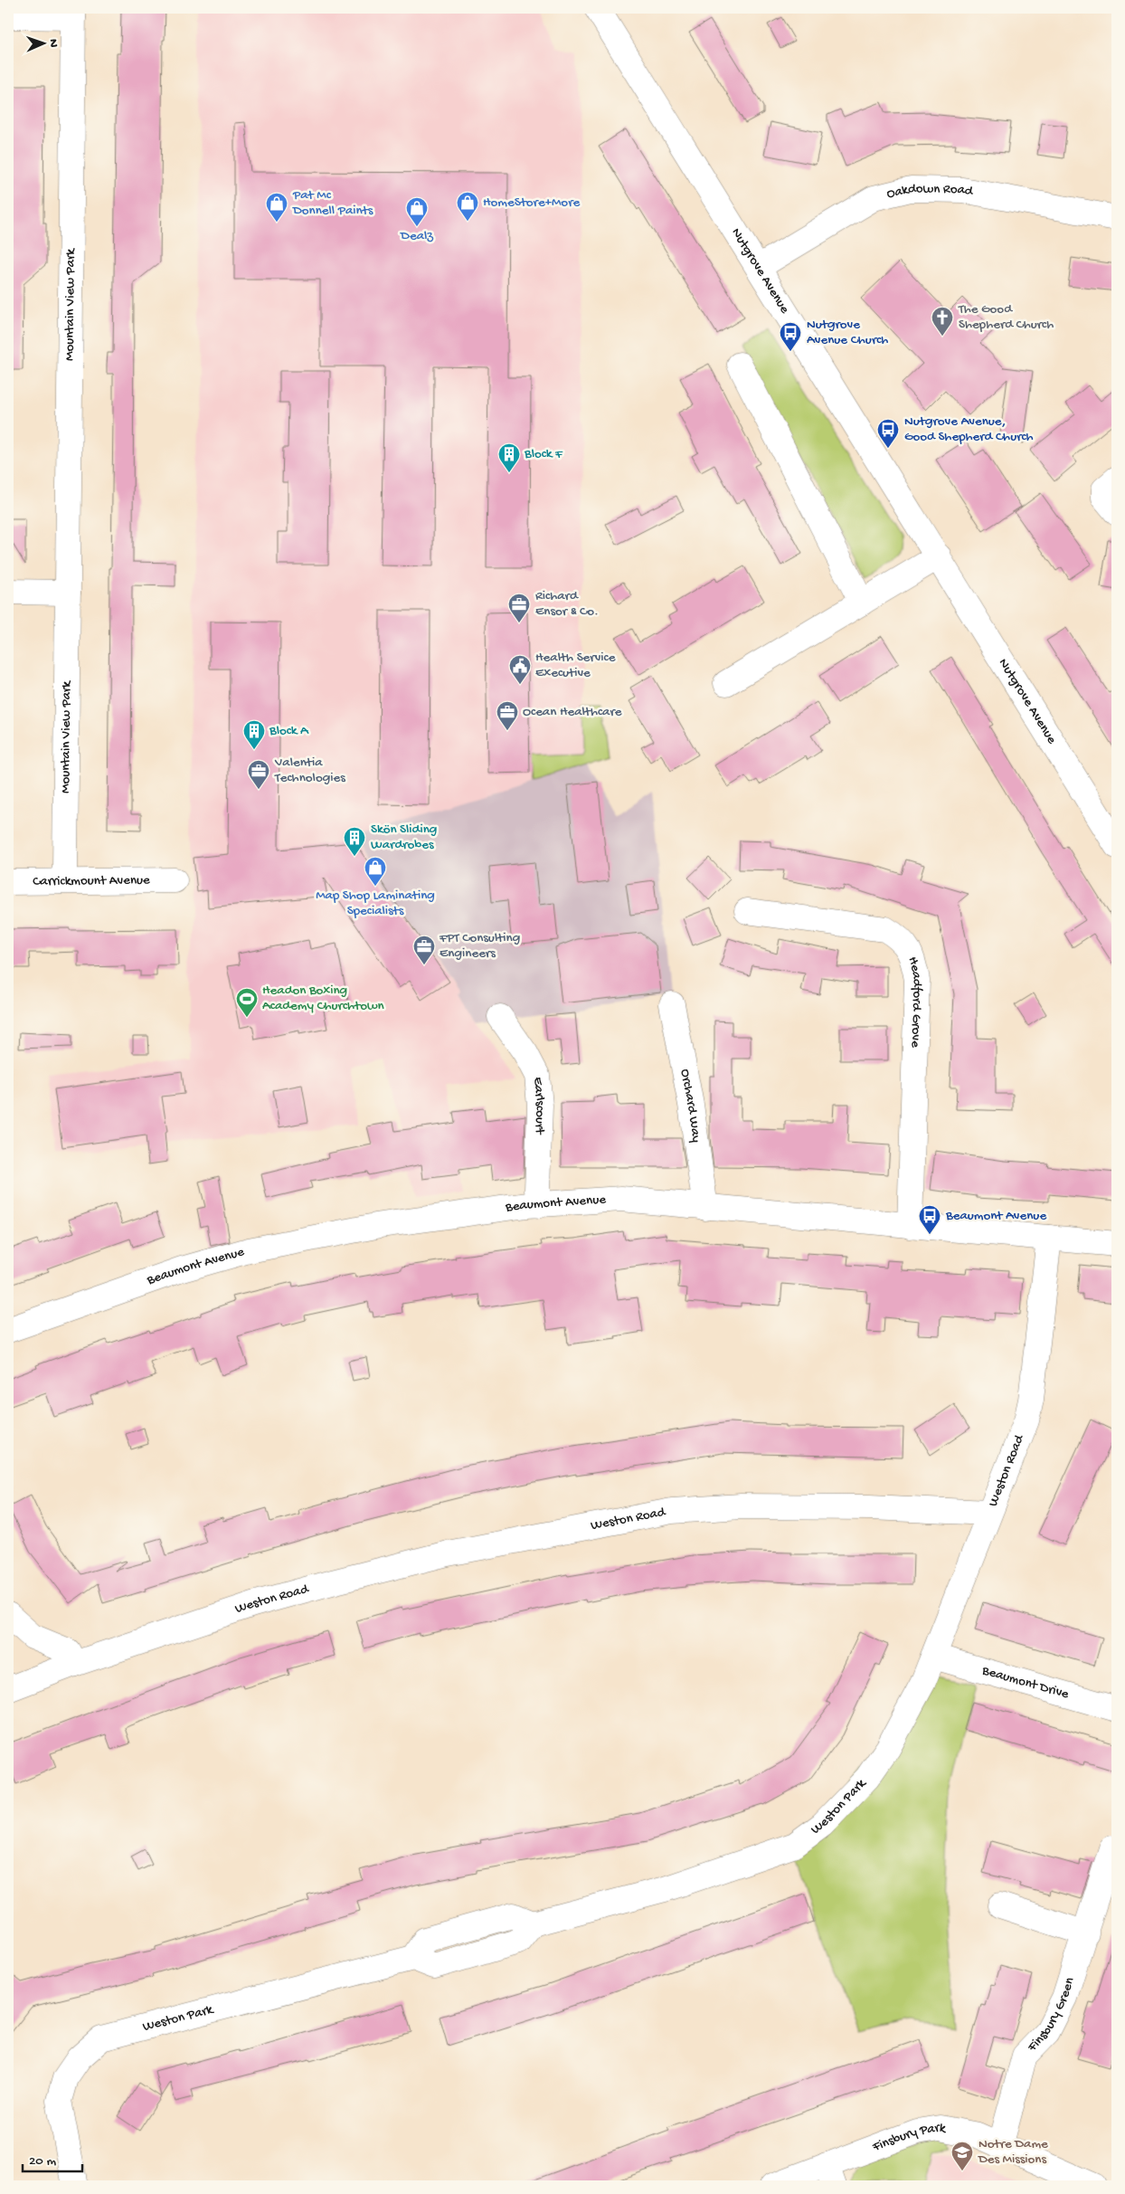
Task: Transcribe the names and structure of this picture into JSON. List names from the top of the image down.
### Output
{
  "streets": {
    "street": [
      "Oakdown Road",
      "Nutgrove Avenue",
      "Mountain View Park",
      "Carrickmount Avenue",
      "Headford Grove",
      "Earlscourt",
      "Orchard Way",
      "Beaumont Avenue",
      "Weston Road",
      "Beaumont Drive",
      "Weston Park",
      "Finsbury Green",
      "Finsbury Park"
    ]
  },
  "crossings": [
    ["Oakdown Road", "Nutgrove Avenue"],
    ["Mountain View Park", "Carrickmount Avenue"],
    ["Headford Grove", "Beaumont Avenue"],
    ["Earlscourt", "Beaumont Avenue"],
    ["Orchard Way", "Beaumont Avenue"],
    ["Beaumont Avenue", "Weston Road"],
    ["Weston Road", "Weston Park"],
    ["Beaumont Drive", "Weston Park"],
    ["Finsbury Green", "Finsbury Park"]
  ],
  "places": {
    "shop": [
      "HomeStore+More",
      "Pat Mc Donnell Paints",
      "Dealz",
      "Map Shop Laminating Specialists"
    ],
    "church": ["The Good Shepherd Church"],
    "bus stop": ["Nutgrove Avenue Church", "Nutgrove Avenue, Good Shepherd Church", "Beaumont Avenue"],
    "building": ["Block F", "Block A", "Skön Sliding Wardrobes"],
    "office": [
      "Richard Ensor & Co.",
      "Ocean Healthcare",
      "Valentia Technologies",
      "FPT Consulting Engineers"
    ],
    "public building": ["Health Service Executive"],
    "sports": ["Headon Boxing Academy Churchtown"],
    "school or university": ["Notre Dame Des Missions"]
  },
  "scale_bar": "20 m",
  "north": "right"
}
